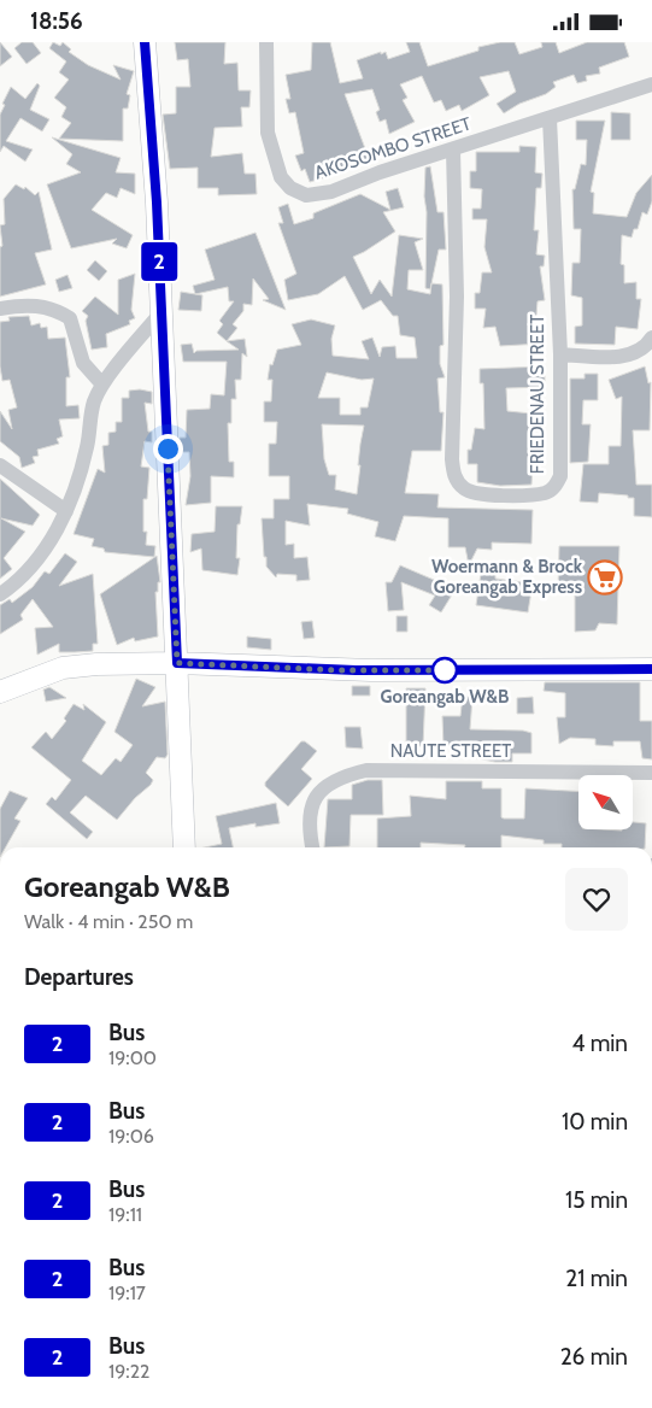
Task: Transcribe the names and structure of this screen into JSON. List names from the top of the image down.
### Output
{
  "streets": {
    "street": ["AKOSOMBO STREET", "FRIEDENAU STREET", "NAUTE STREET"]
  },
  "crossings": [
    ["AKOSOMBO STREET", "FRIEDENAU STREET"]
  ],
  "places": {
    "supermarket": ["Woermann & Brock Goreangab Express"],
    "other": ["Goreangab W&B"]
  },
  "lines": ["bus line 2"],
  "north": "top left",
  "page": {
    "status": "18:56",
    "on_map": "2",
    "heading": [
      ["Goreangab W&B", "Walk · 4 min · 250 m"],
      "Departures"
    ],
    "list": [
      {
        "mark": "2",
        "name": "Bus",
        "note": "19:00",
        "value": "4 min"
      },
      {
        "mark": "2",
        "name": "Bus",
        "note": "19:06",
        "value": "10 min"
      },
      {
        "mark": "2",
        "name": "Bus",
        "note": "19:11",
        "value": "15 min"
      },
      {
        "mark": "2",
        "name": "Bus",
        "note": "19:17",
        "value": "21 min"
      },
      {
        "mark": "2",
        "name": "Bus",
        "note": "19:22",
        "value": "26 min"
      }
    ]
  }
}
